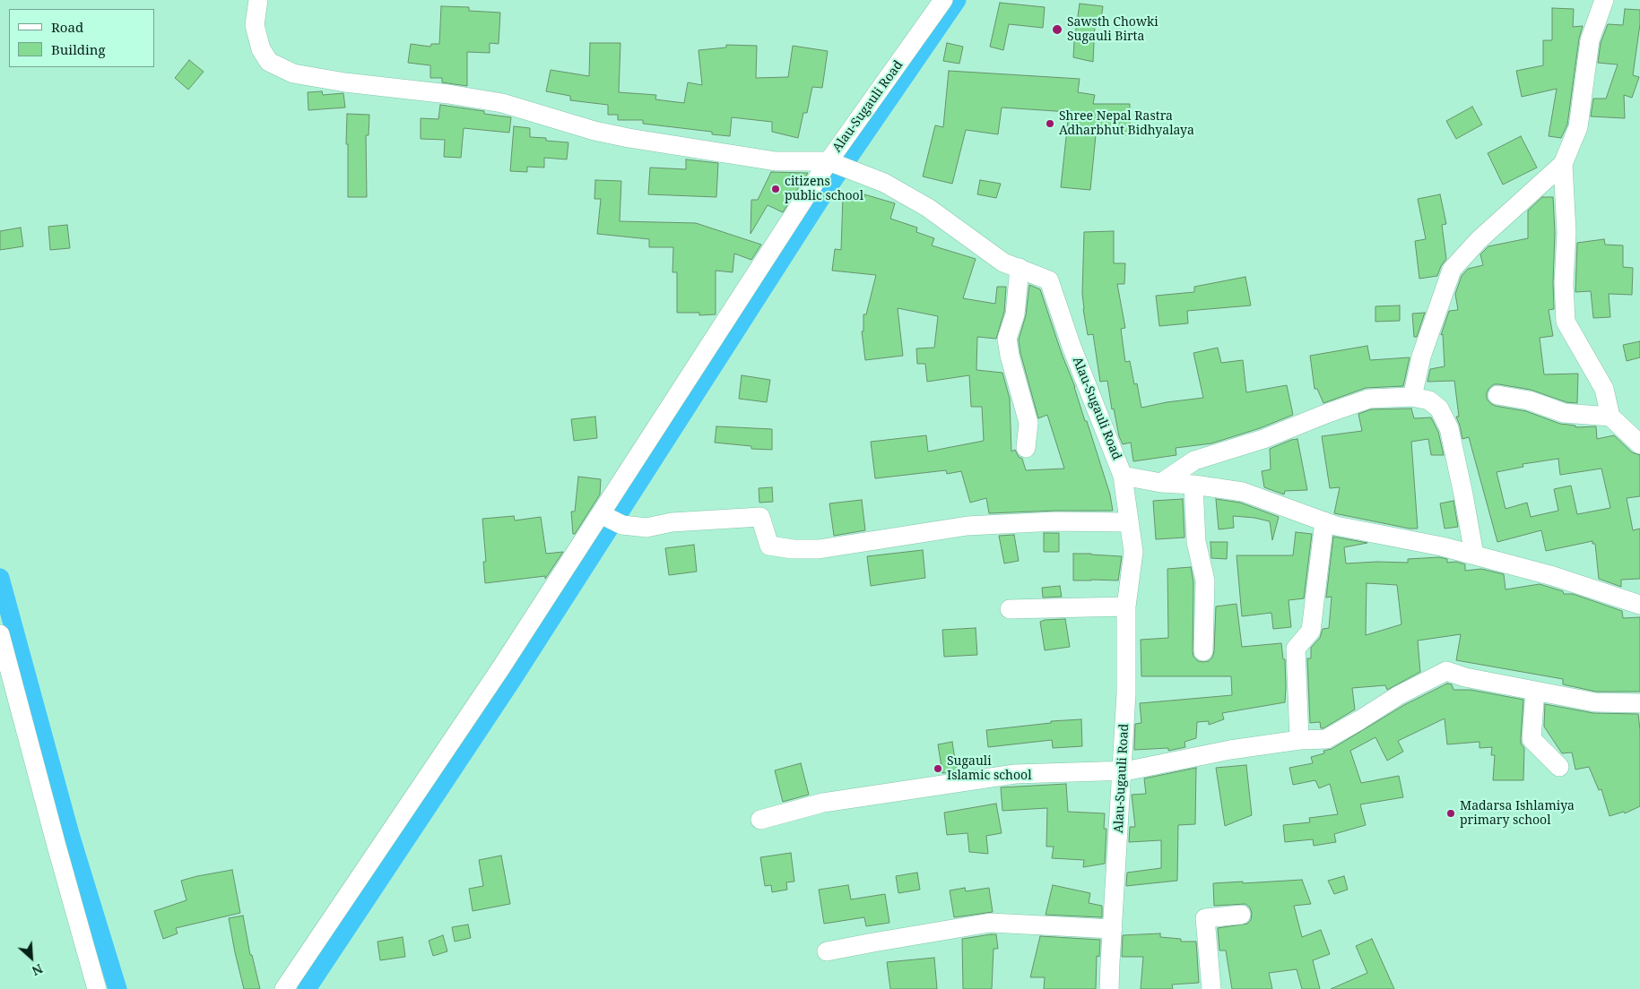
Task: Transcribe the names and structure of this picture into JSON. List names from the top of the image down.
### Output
{
  "streets": {
    "street": ["Alau-Sugauli Road"]
  },
  "places": [
    "Sawsth Chowki Sugauli Birta",
    "Shree Nepal Rastra Adharbhut Bidhyalaya",
    "citizens public school",
    "Sugauli Islamic school",
    "Madarsa Ishlamiya primary school"
  ],
  "legend": ["Road", "Building"],
  "north": "bottom right"
}
